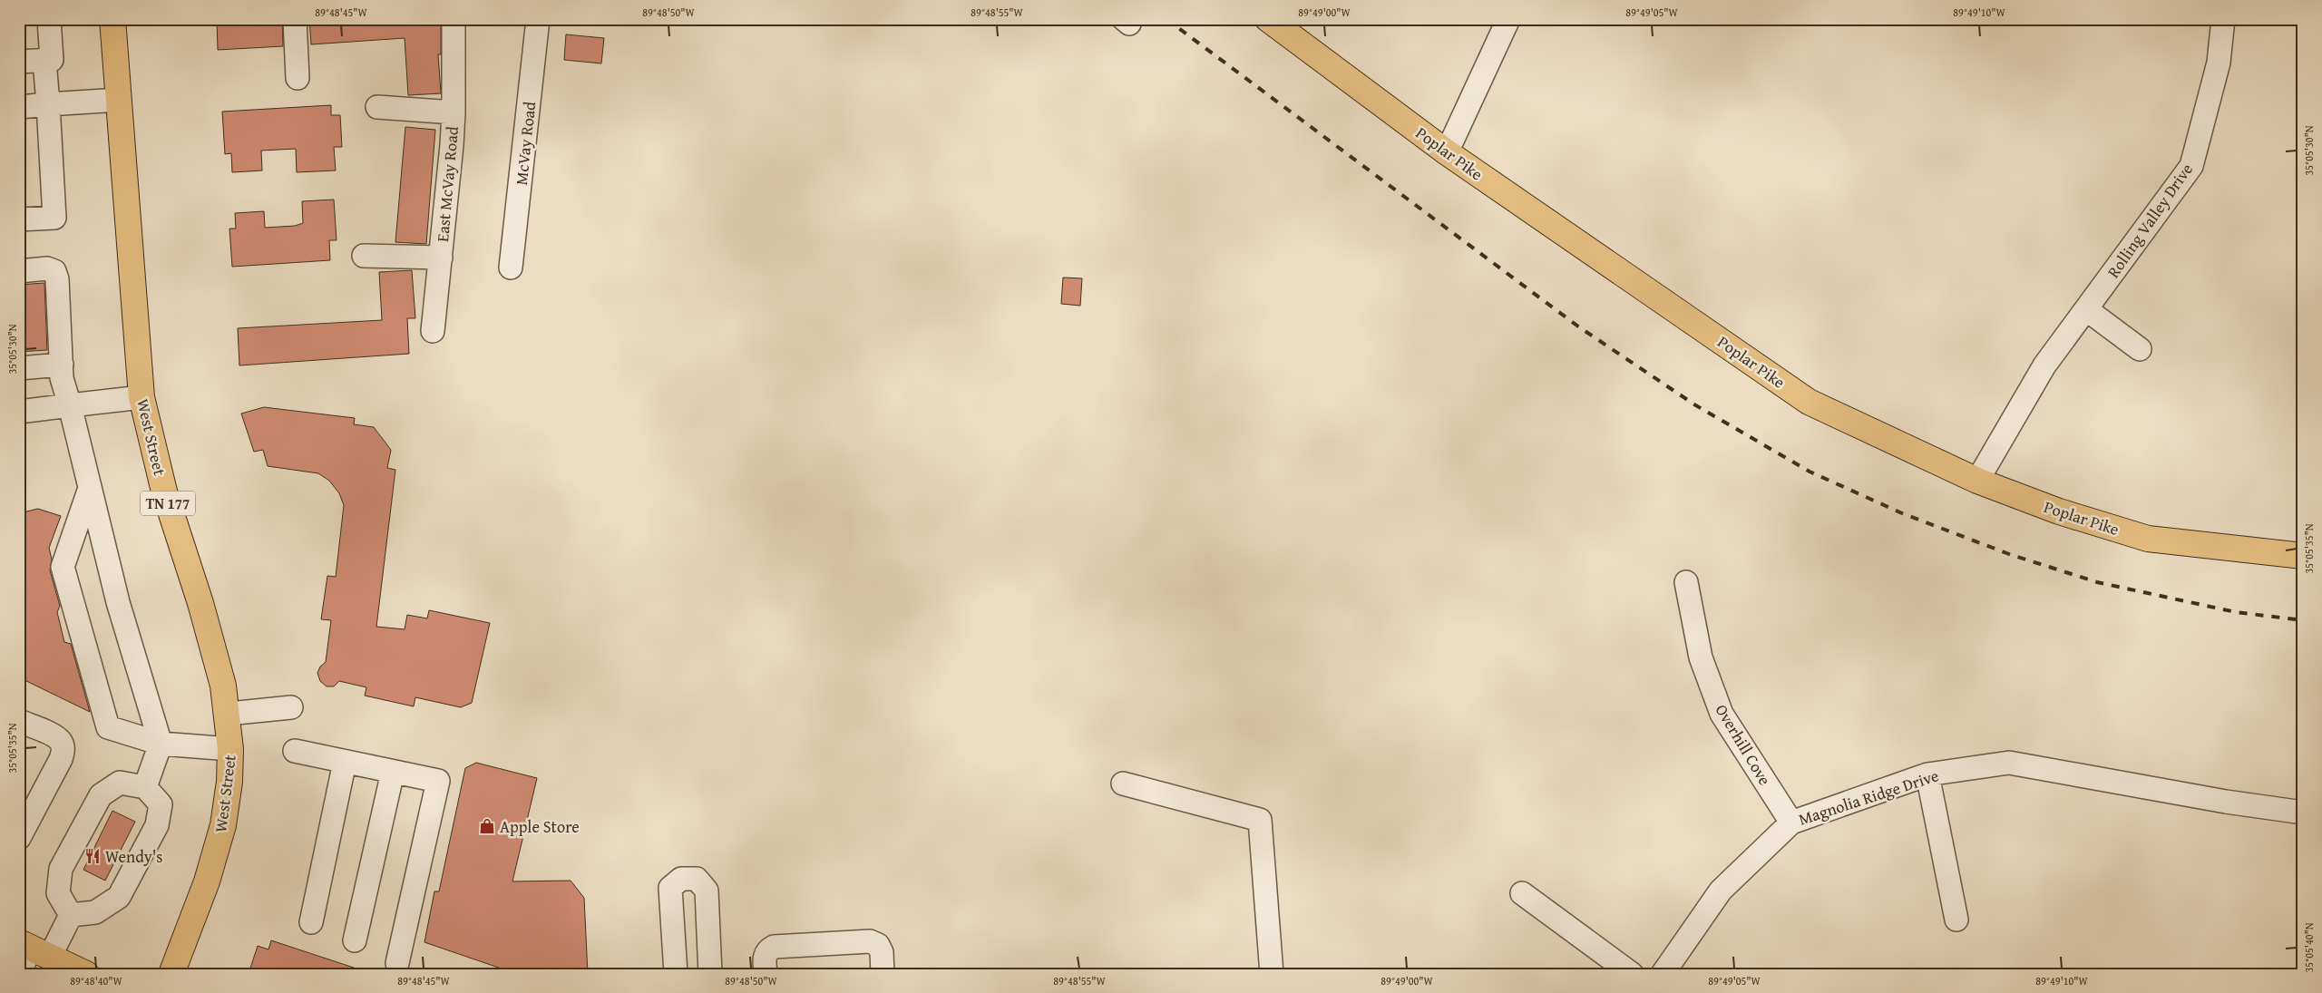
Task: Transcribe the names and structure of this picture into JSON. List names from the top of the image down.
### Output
{
  "streets": {
    "main road": ["Poplar Pike", "West Street", "TN 177"],
    "street": [
      "McVay Road",
      "East McVay Road",
      "Rolling Valley Drive",
      "Overhill Cove",
      "Magnolia Ridge Drive"
    ]
  },
  "crossings": [
    ["Poplar Pike", "Rolling Valley Drive"],
    ["Overhill Cove", "Magnolia Ridge Drive"]
  ],
  "places": {
    "shop": ["Apple Store"],
    "restaurant": ["Wendy's"]
  },
  "coordinates": [
    "89°48'45\"W",
    "89°48'50\"W",
    "89°48'55\"W",
    "89°49'00\"W",
    "89°49'05\"W",
    "89°49'10\"W",
    "35°05'30\"N",
    "35°05'35\"N",
    "35°05'40\"N",
    "89°48'40\"W"
  ]
}
